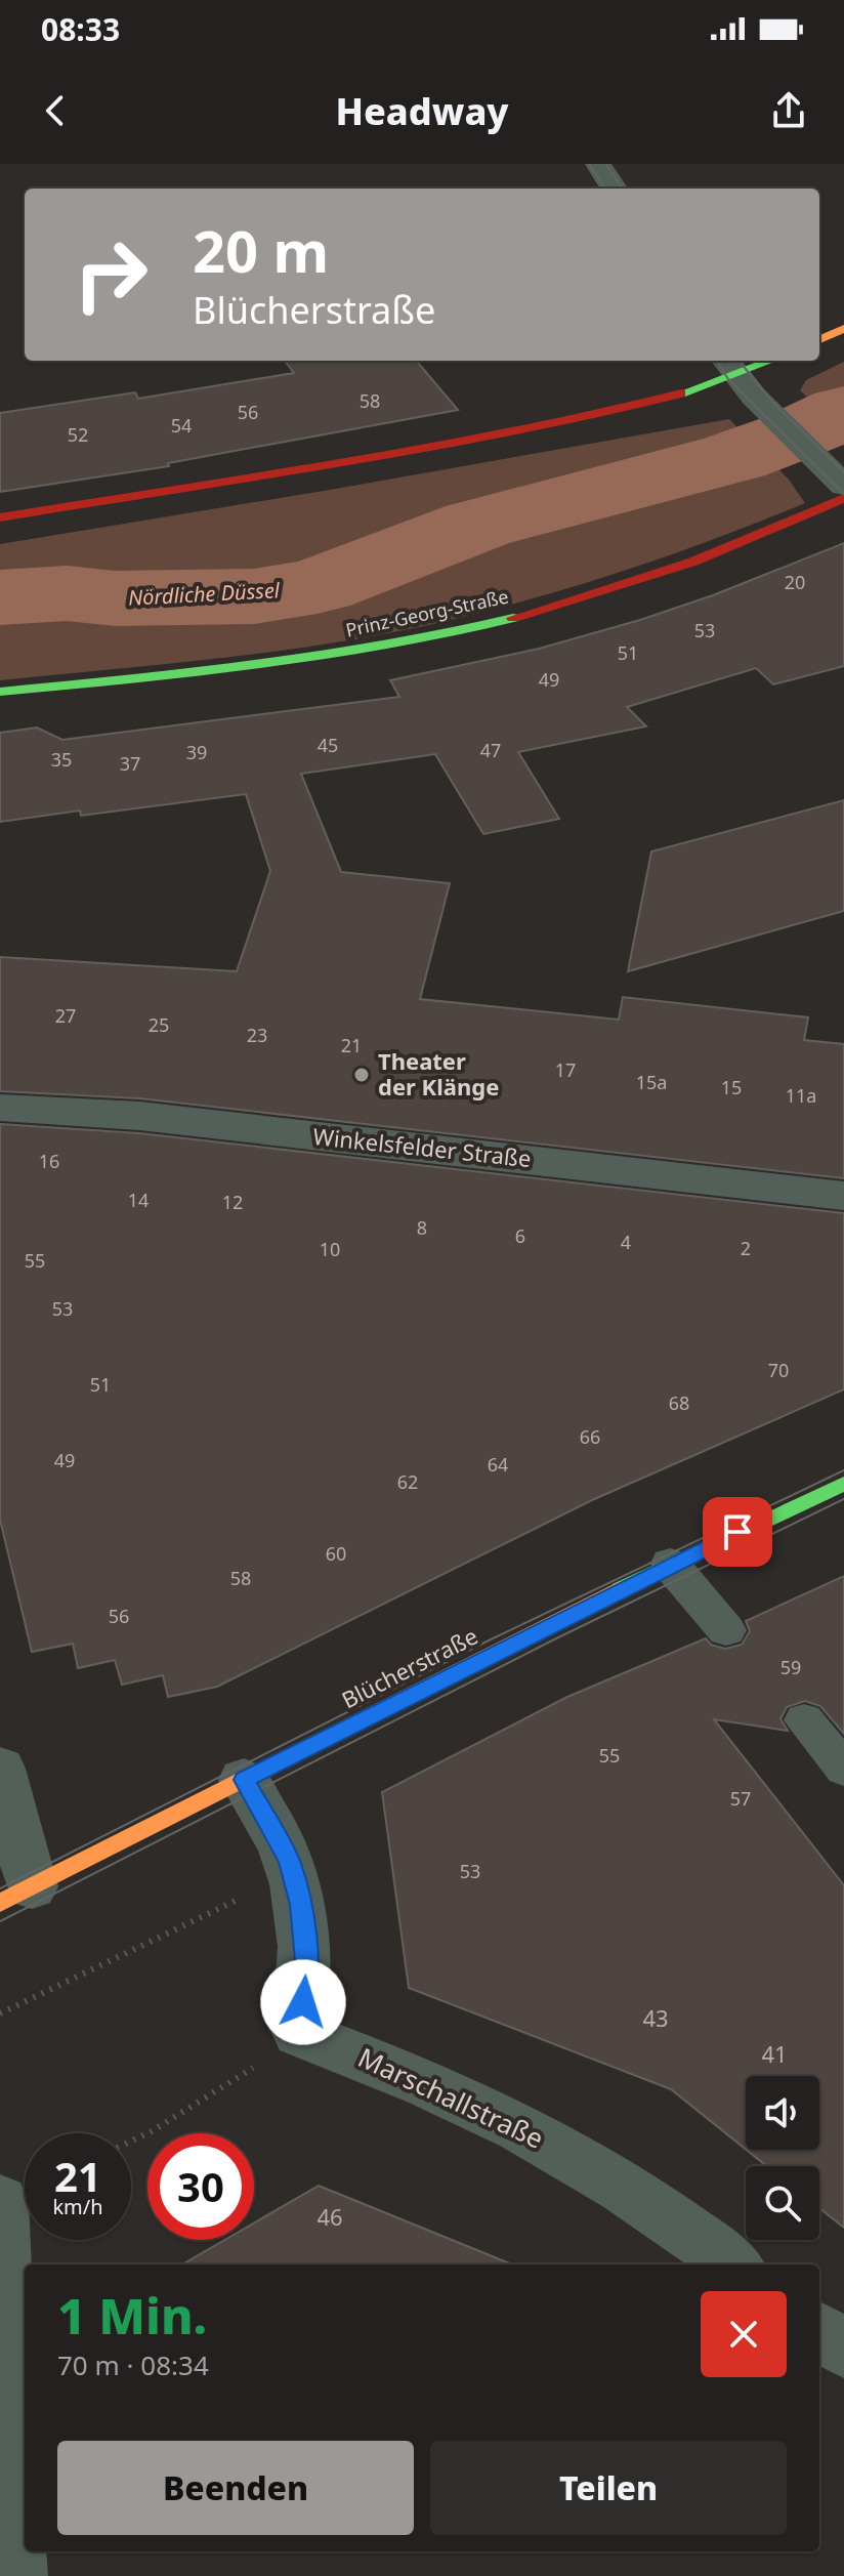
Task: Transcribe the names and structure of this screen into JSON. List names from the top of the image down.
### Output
{
  "streets": {
    "main road": ["Prinz-Georg-Straße", "Blücherstraße"],
    "street": ["Winkelsfelder Straße", "Marschallstraße"]
  },
  "water": ["Nördliche Düssel"],
  "places": ["Theater der Klänge"],
  "house_numbers": [
    "58",
    "56",
    "54",
    "52",
    "20",
    "53",
    "51",
    "49",
    "45",
    "47",
    "39",
    "35",
    "37",
    "27",
    "25",
    "23",
    "21",
    "17",
    "15a",
    "15",
    "11a",
    "16",
    "14",
    "12",
    "8",
    "6",
    "4",
    "2",
    "10",
    "55",
    "53",
    "70",
    "51",
    "68",
    "66",
    "49",
    "64",
    "62",
    "60",
    "58",
    "56",
    "59",
    "55",
    "57",
    "53",
    "43",
    "41",
    "46"
  ],
  "page": {
    "status": "08:33",
    "header": "Headway",
    "turn": ["20 m", "Blücherstraße"],
    "speed": "21 km/h",
    "limit": "30",
    "heading": ["1 Min.", "70 m · 08:34"],
    "buttons": ["Beenden", "Teilen"]
  }
}
